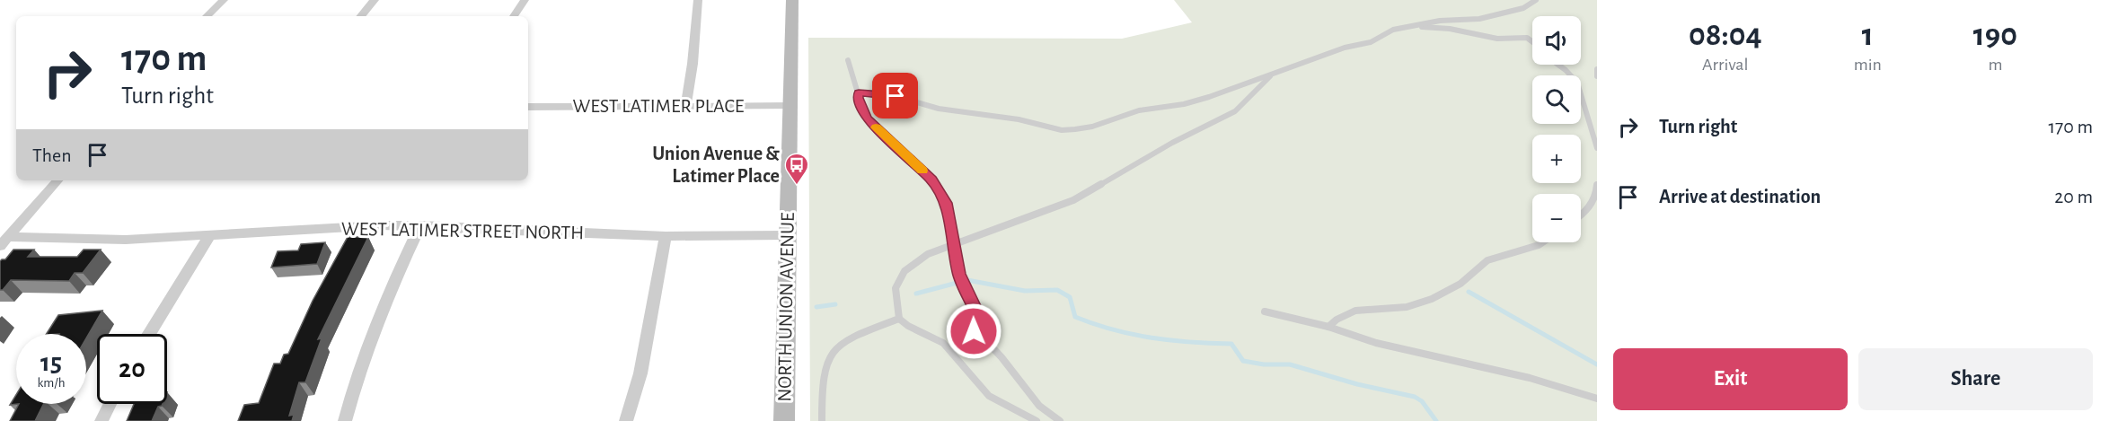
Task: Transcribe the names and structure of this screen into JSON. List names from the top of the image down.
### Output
{
  "streets": {
    "street": ["WEST LATIMER PLACE", "WEST LATIMER STREET NORTH", "NORTH UNION AVENUE"]
  },
  "crossings": [
    ["WEST LATIMER PLACE", "NORTH UNION AVENUE"],
    ["WEST LATIMER STREET NORTH", "NORTH UNION AVENUE"]
  ],
  "places": {
    "bus stop": ["Union Avenue & Latimer Place"]
  },
  "page": {
    "eta": [
      "08:04",
      "Arrival",
      "1",
      "min",
      "190",
      "m"
    ],
    "map_buttons": ["+", "−"],
    "turn": ["170 m", "Turn right"],
    "list": [
      {
        "name": "Turn right",
        "value": "170 m"
      },
      {
        "name": "Arrive at destination",
        "value": "20 m"
      }
    ],
    "then": "Then",
    "speed": "15 km/h",
    "limit": "20",
    "buttons": ["Exit", "Share"]
  }
}
